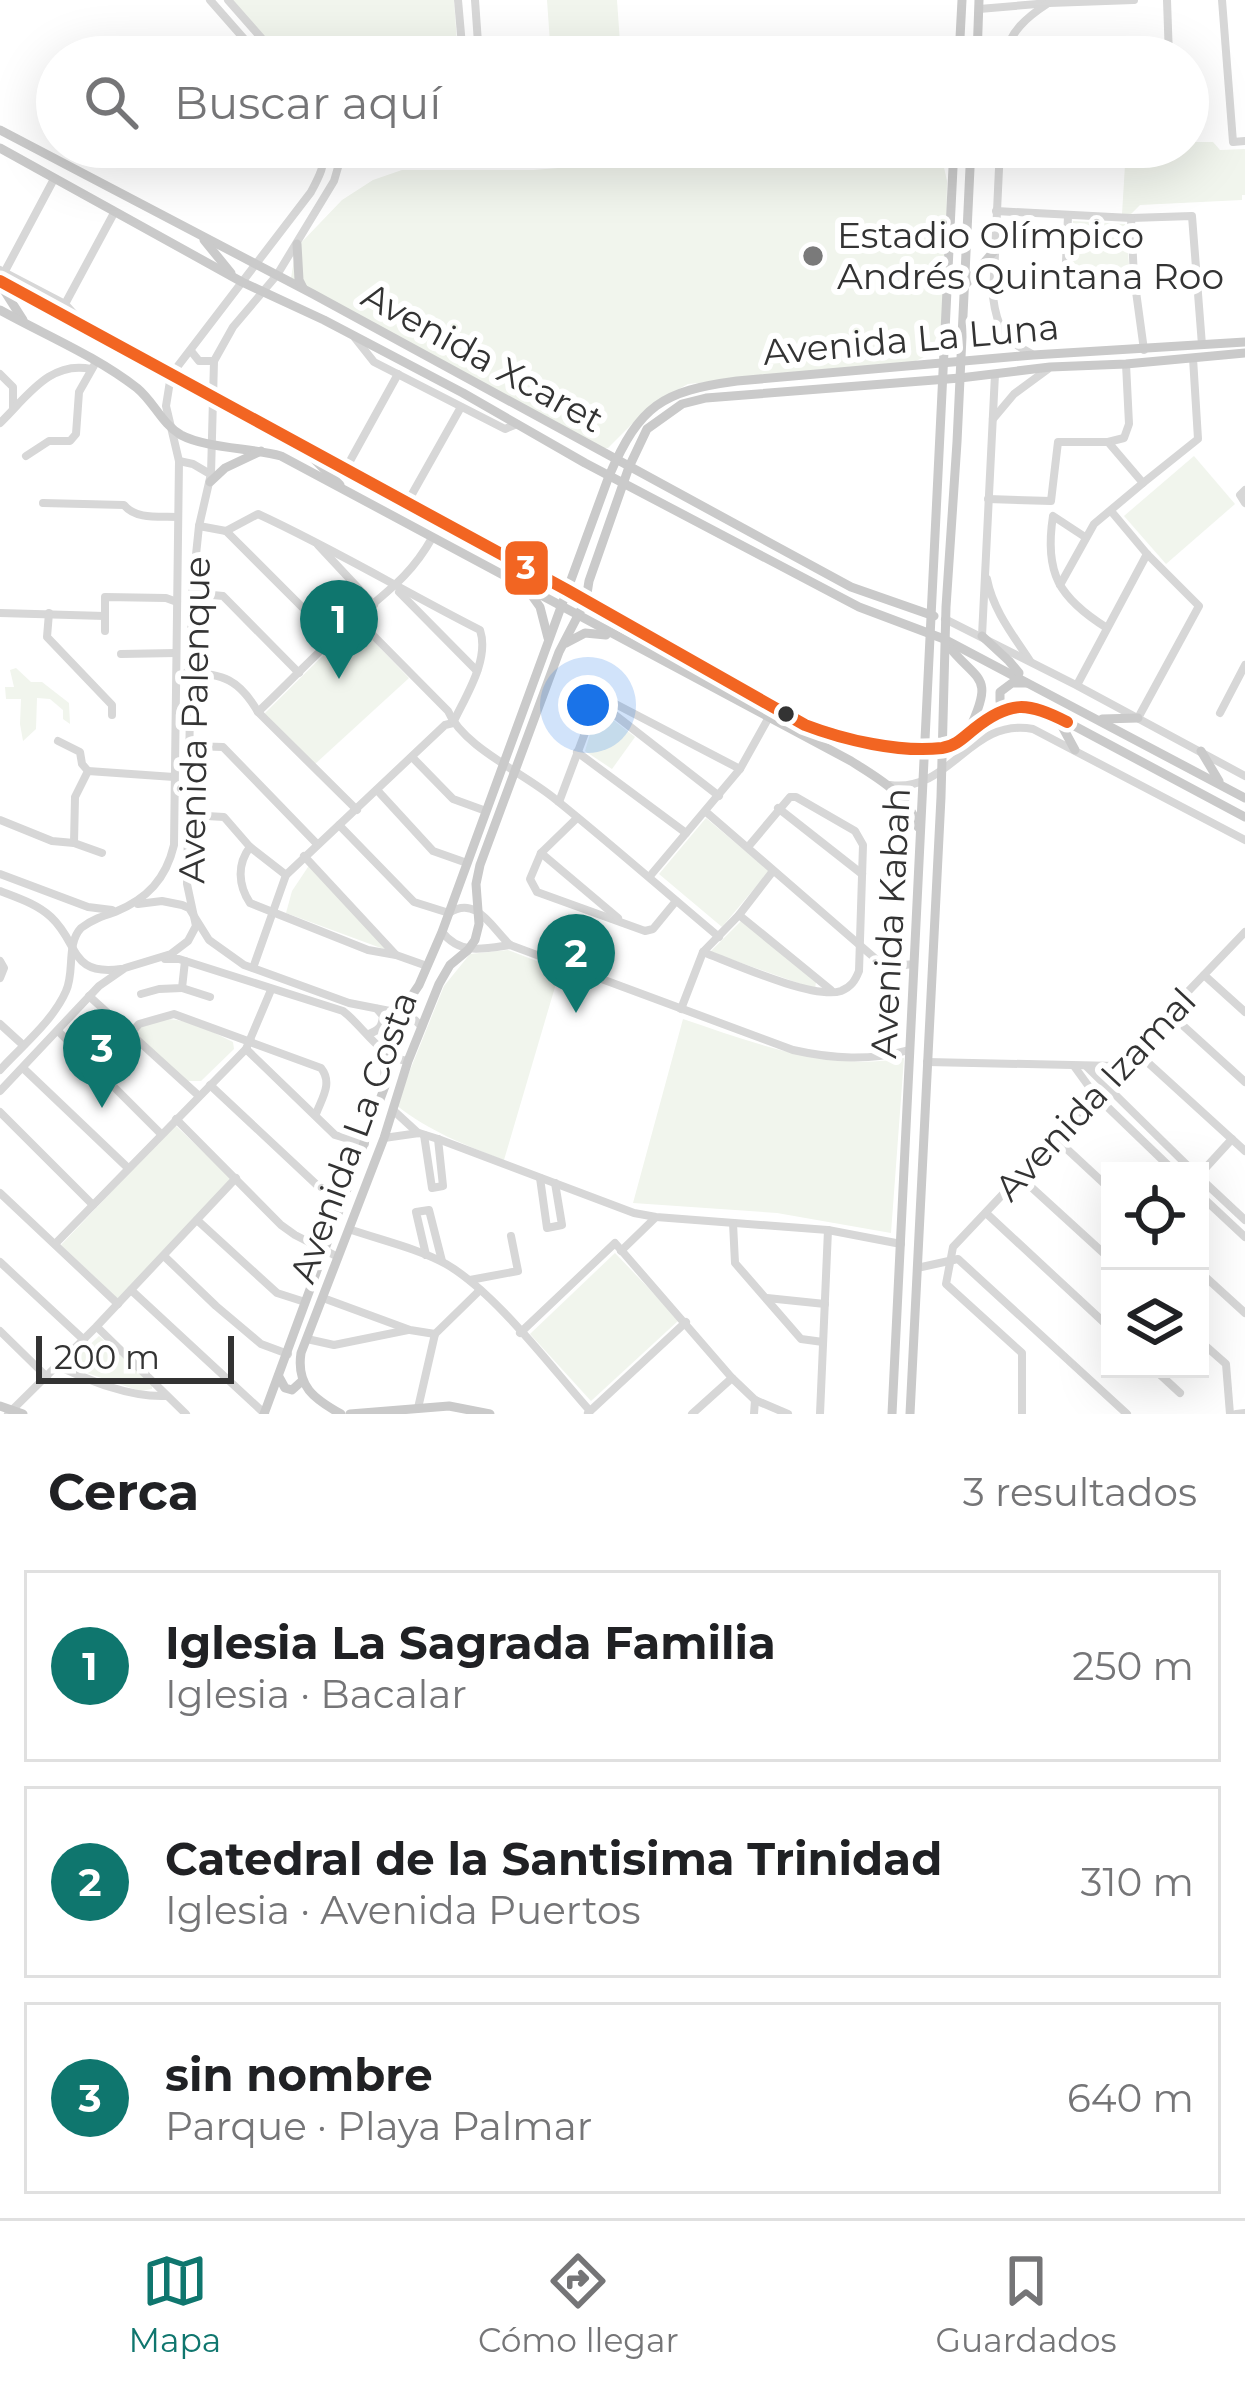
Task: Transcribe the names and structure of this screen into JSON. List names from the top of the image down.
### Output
{
  "streets": {
    "main road": [
      "Avenida La Luna",
      "Avenida Xcaret",
      "Avenida Kabah",
      "Avenida La Costa"
    ],
    "street": ["Avenida Palenque", "Avenida Izamal"]
  },
  "crossings": [
    ["Avenida La Luna", "Avenida Xcaret"],
    ["Avenida La Luna", "Avenida Kabah"],
    ["Avenida La Luna", "Avenida La Costa"],
    ["Avenida Xcaret", "Avenida Kabah"],
    ["Avenida Xcaret", "Avenida La Costa"]
  ],
  "places": ["Estadio Olímpico Andrés Quintana Roo"],
  "lines": ["transit line 3"],
  "scale_bar": "200 m",
  "page": {
    "search": "Buscar aquí",
    "pins": ["1", "2", "3"],
    "scale": "200 m",
    "heading": ["Cerca", "3 resultados"],
    "list": [
      {
        "mark": "1",
        "name": "Iglesia La Sagrada Familia",
        "note": "Iglesia · Bacalar",
        "value": "250 m"
      },
      {
        "mark": "2",
        "name": "Catedral de la Santisima Trinidad",
        "note": "Iglesia · Avenida Puertos",
        "value": "310 m"
      },
      {
        "mark": "3",
        "name": "sin nombre",
        "note": "Parque · Playa Palmar",
        "value": "640 m"
      }
    ],
    "nav": ["Mapa", "Cómo llegar", "Guardados"]
  }
}
